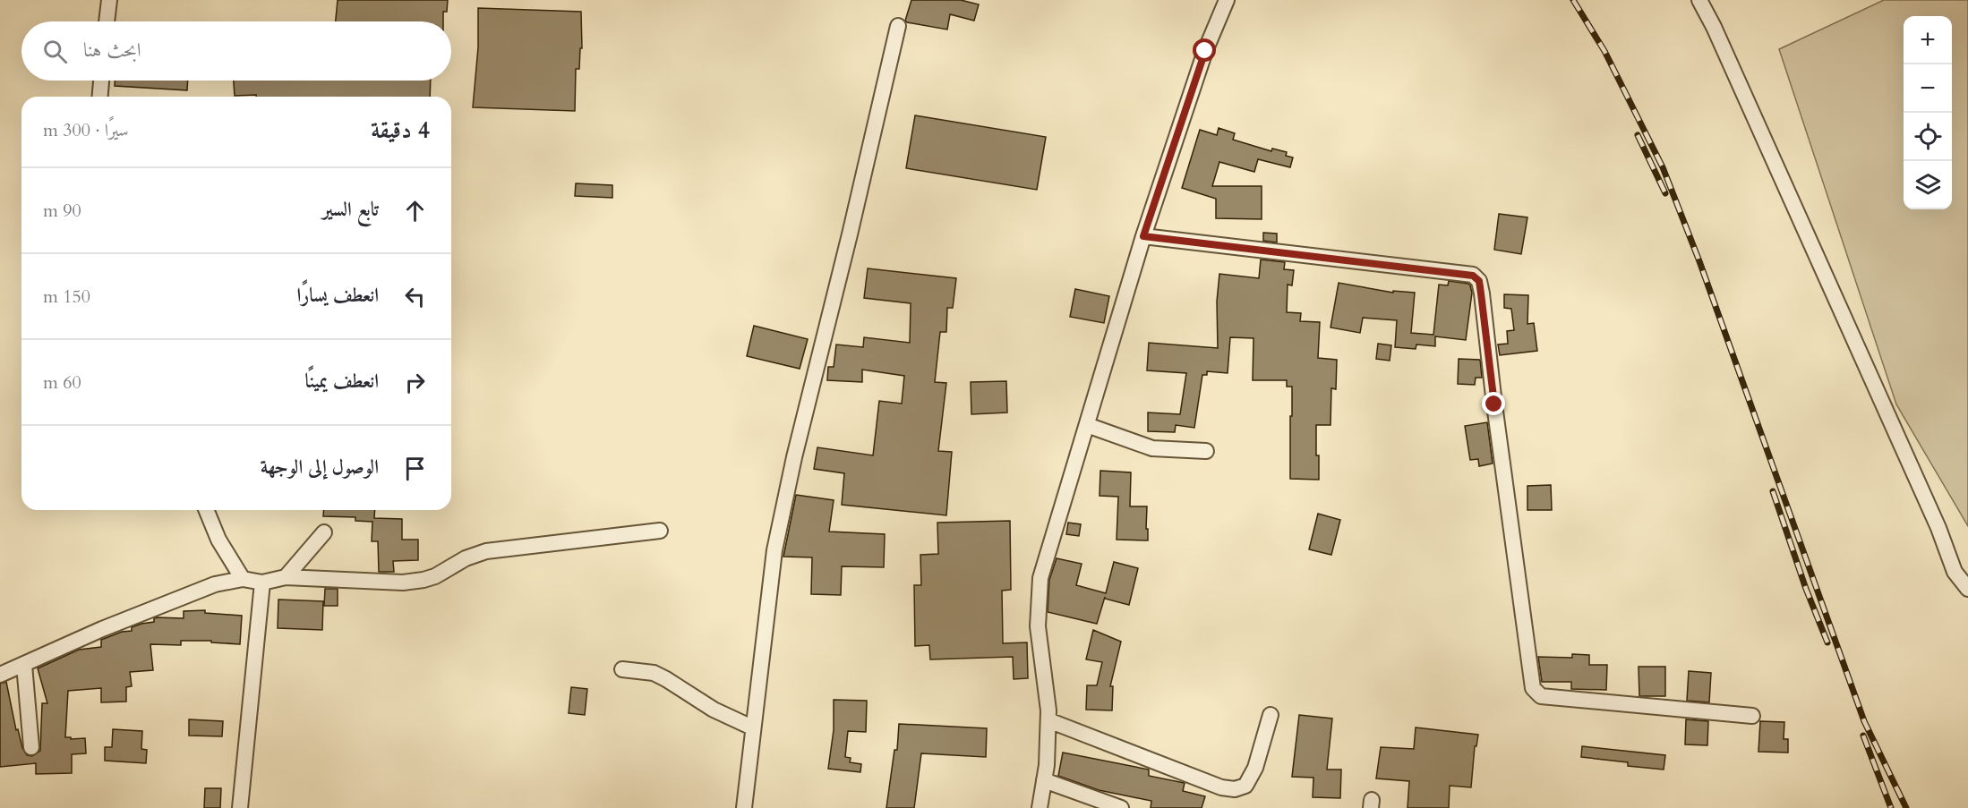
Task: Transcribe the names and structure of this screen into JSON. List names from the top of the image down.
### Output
{
  "page": {
    "map_buttons": ["+", "−"],
    "search": "ابحث هنا",
    "heading": ["4 دقيقة", "سيرًا · 300 m"],
    "list": [
      ["تابع السير", "90 m"],
      ["انعطف يسارًا", "150 m"],
      ["انعطف يمينًا", "60 m"],
      "الوصول إلى الوجهة"
    ]
  }
}
